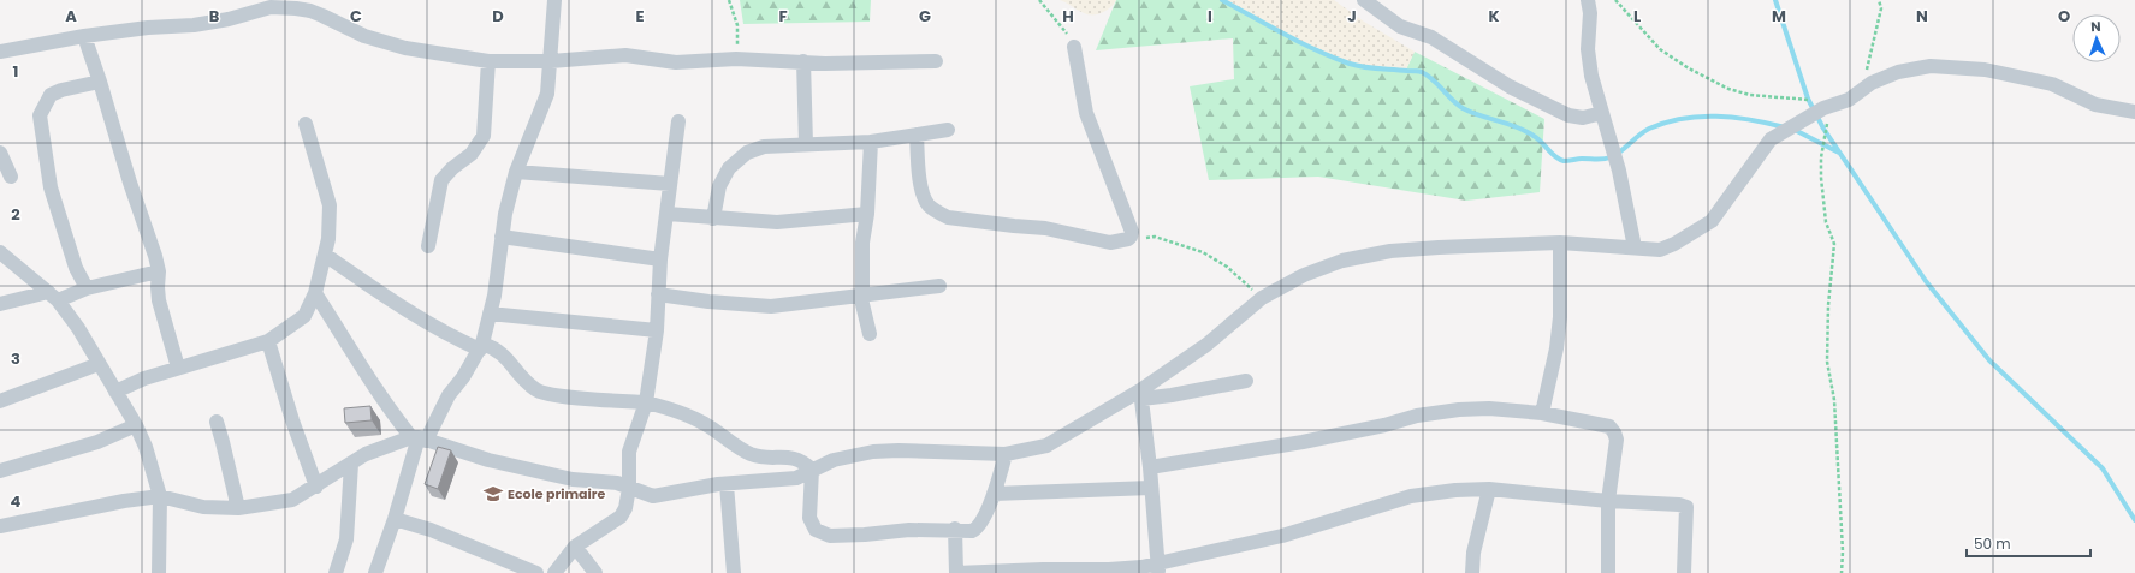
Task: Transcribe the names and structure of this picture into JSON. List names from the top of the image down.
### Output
{
  "places": {
    "school or university": ["Ecole primaire"]
  },
  "scale_bar": "50 m",
  "north": "top",
  "grid": {
    "columns": [
      "A",
      "B",
      "C",
      "D",
      "E",
      "F",
      "G",
      "H",
      "I",
      "J",
      "K",
      "L",
      "M",
      "N",
      "O"
    ],
    "rows": [
      "1",
      "2",
      "3",
      "4"
    ]
  }
}
